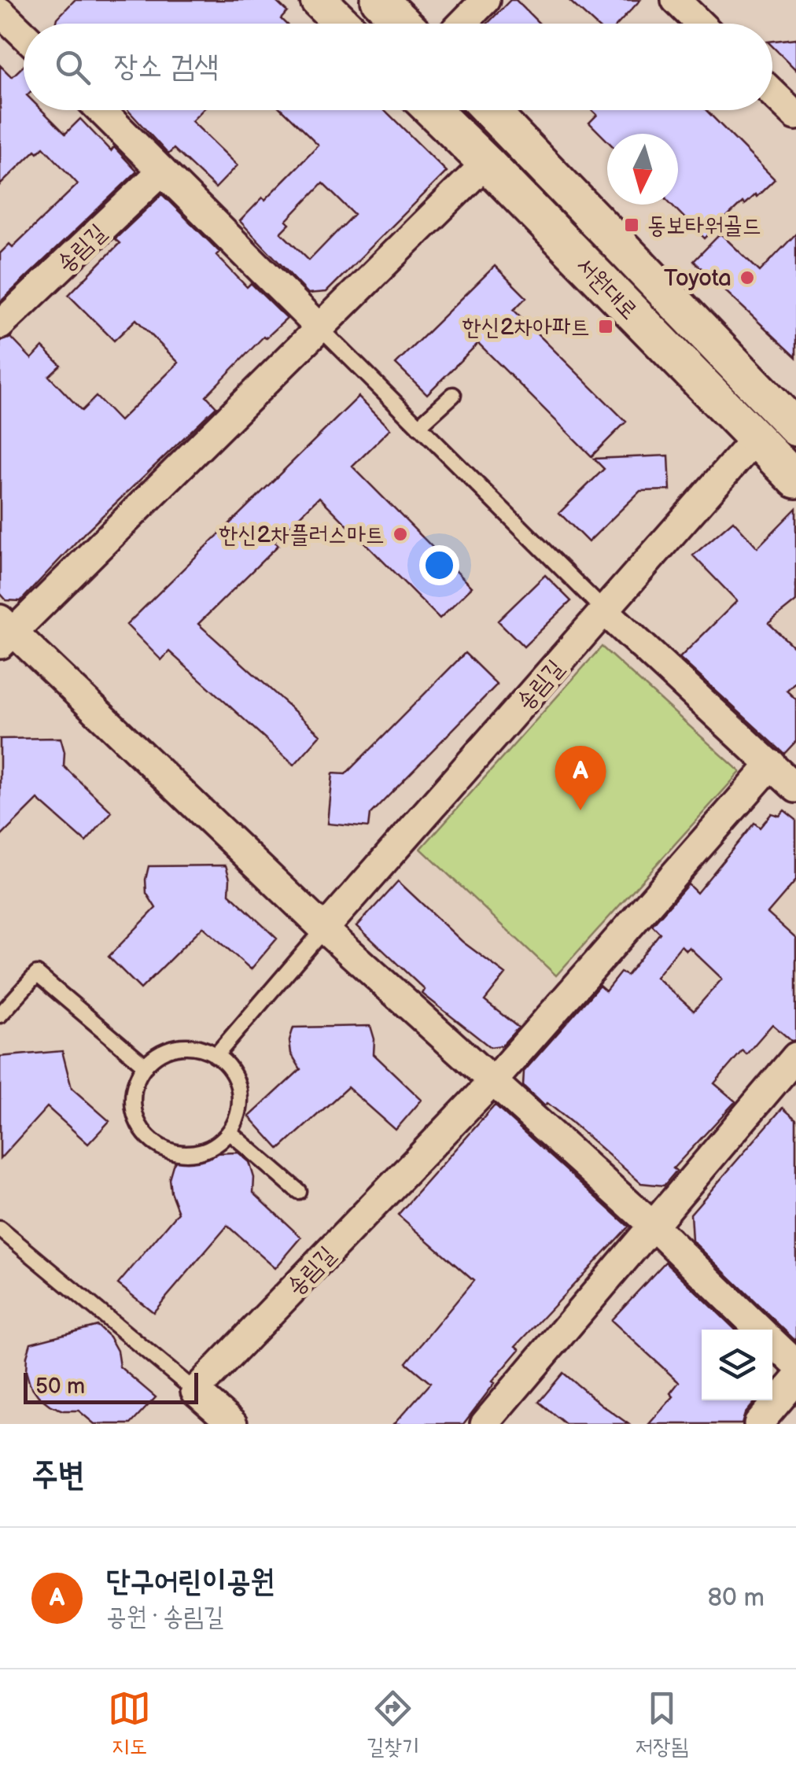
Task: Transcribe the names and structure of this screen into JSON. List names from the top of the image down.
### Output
{
  "streets": {
    "street": ["송림길", "서원대로"]
  },
  "crossings": [
    ["송림길", "서원대로"]
  ],
  "places": {
    "transit": ["동보타워골드", "한신2차아파트"],
    "other": ["Toyota", "한신2차플러스마트"]
  },
  "scale_bar": "50 m",
  "north": "bottom",
  "page": {
    "search": "장소 검색",
    "pins": "A",
    "scale": "50 m",
    "heading": "주변",
    "list": [
      {
        "mark": "A",
        "name": "단구어린이공원",
        "note": "공원 · 송림길",
        "value": "80 m"
      }
    ],
    "nav": ["지도", "길찾기", "저장됨"]
  }
}
